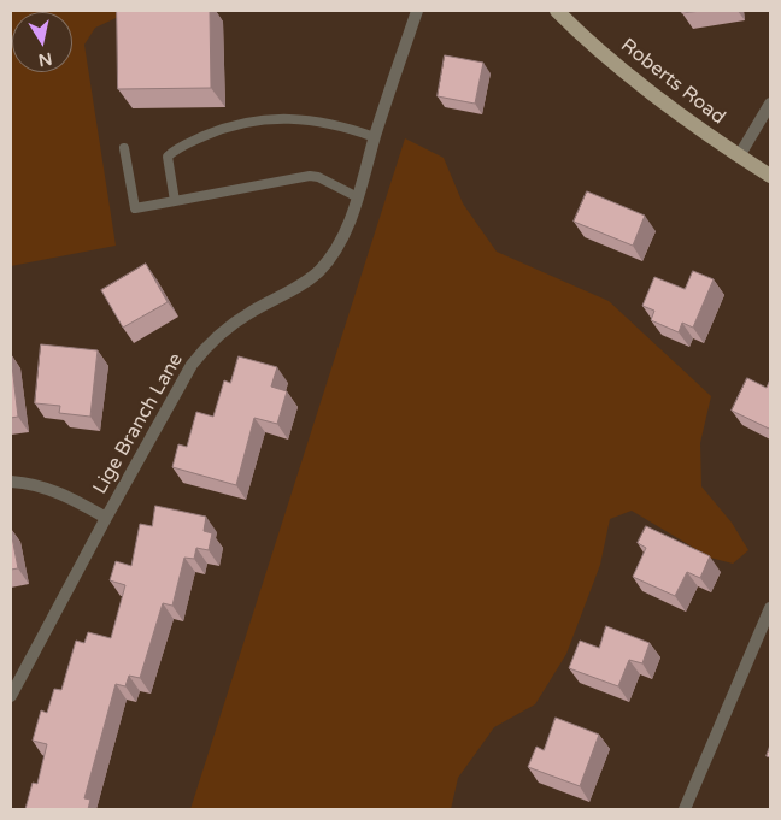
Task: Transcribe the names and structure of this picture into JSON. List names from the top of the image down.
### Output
{
  "streets": {
    "main road": ["Roberts Road"],
    "street": ["Lige Branch Lane"]
  },
  "north": "bottom"
}
